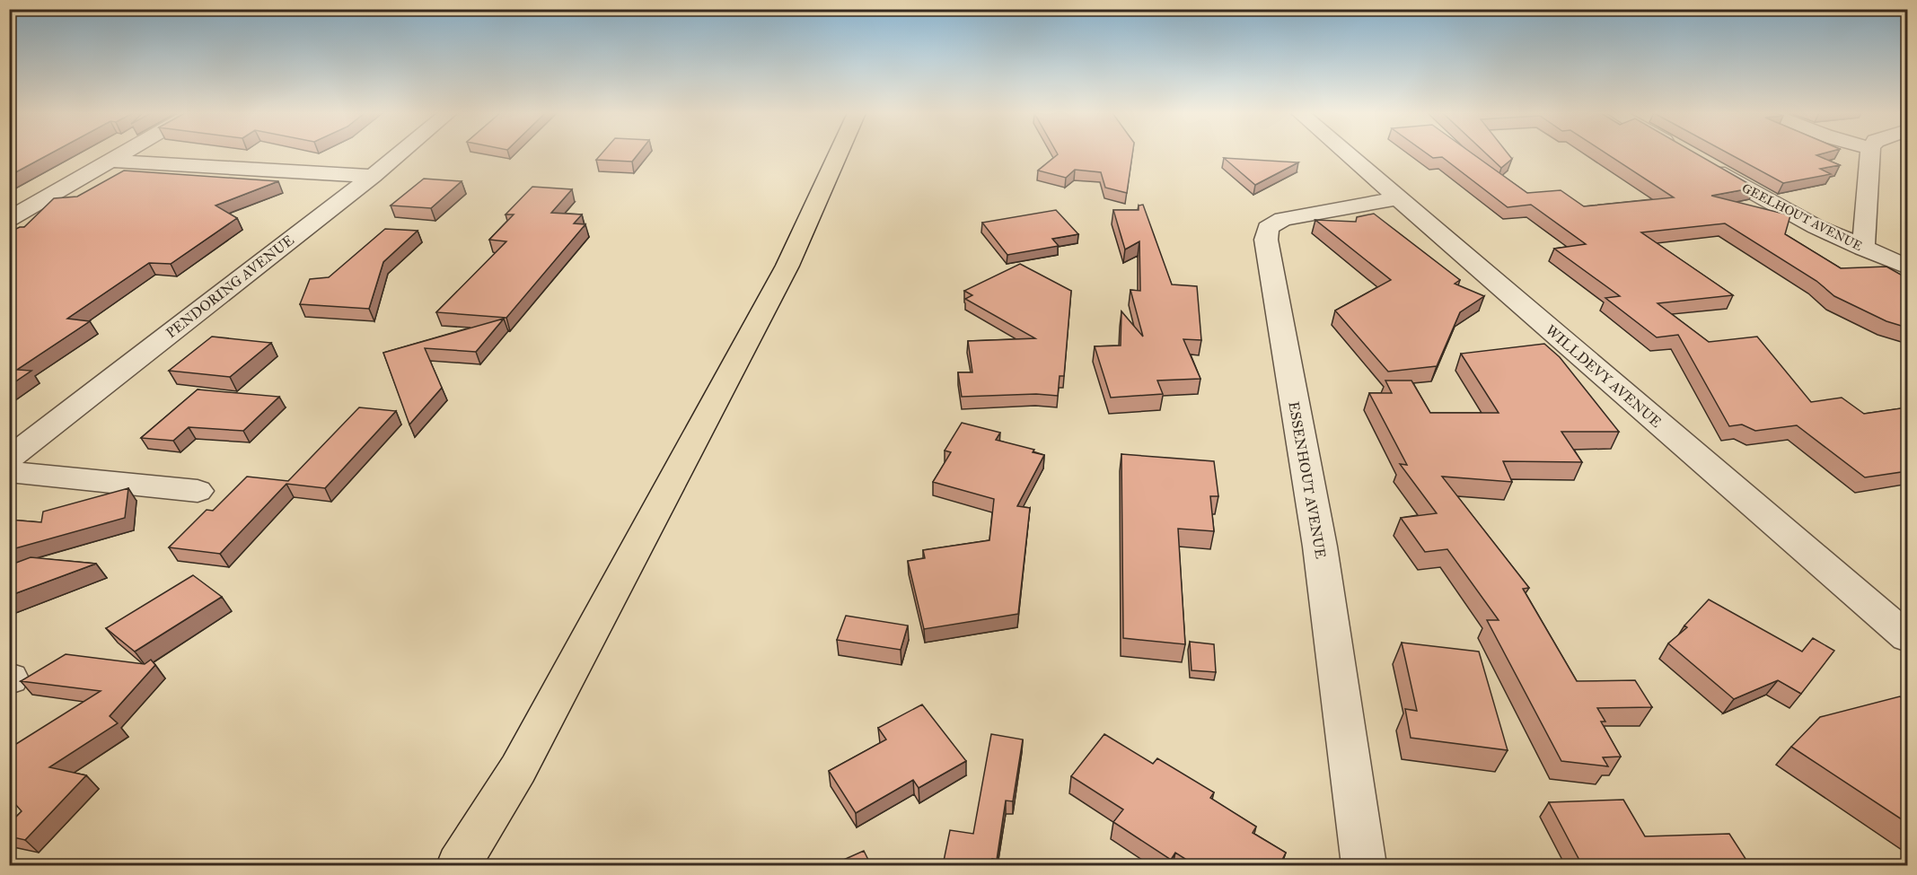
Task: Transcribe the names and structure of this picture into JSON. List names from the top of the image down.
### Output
{
  "streets": {
    "street": [
      "GEELHOUT AVENUE",
      "PENDORING AVENUE",
      "WILLDEVY AVENUE",
      "ESSENHOUT AVENUE"
    ]
  },
  "crossings": [
    ["WILLDEVY AVENUE", "ESSENHOUT AVENUE"]
  ]
}
